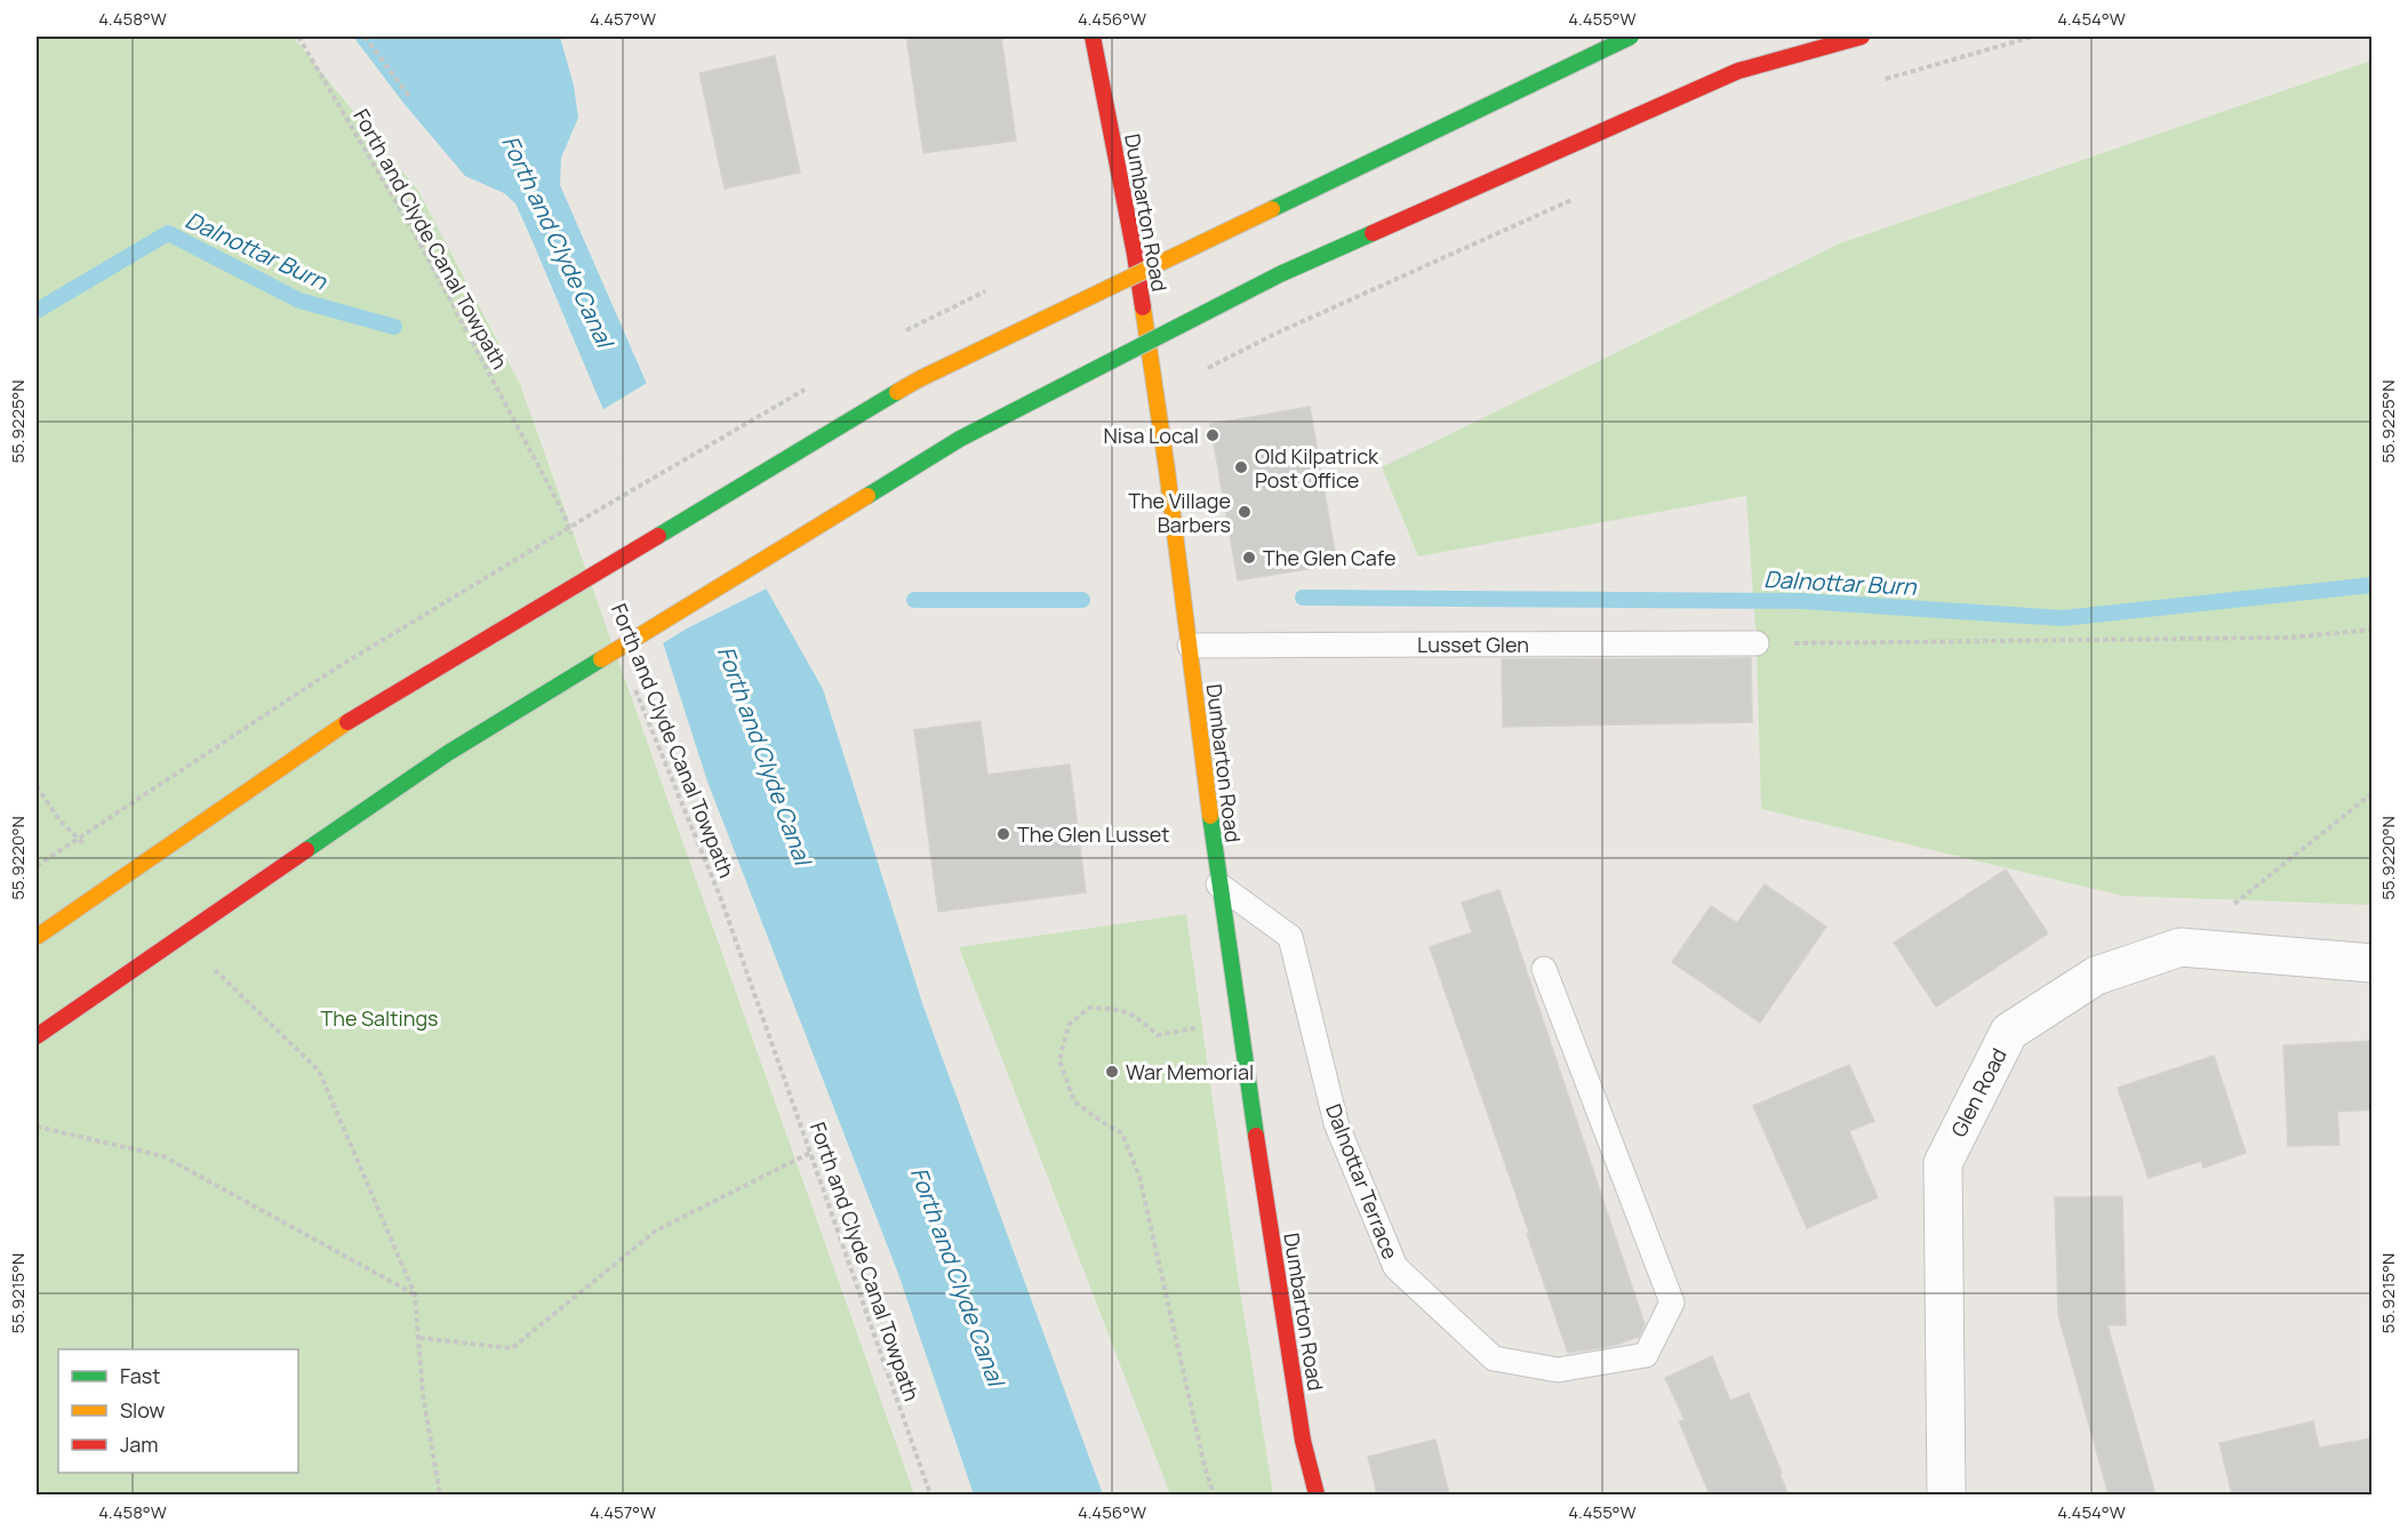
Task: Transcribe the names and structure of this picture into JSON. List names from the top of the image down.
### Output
{
  "streets": {
    "main road": ["Dumbarton Road"],
    "street": ["Glen Road"],
    "lane": ["Lusset Glen", "Dalnottar Terrace"],
    "path": ["Forth and Clyde Canal Towpath"]
  },
  "crossings": [
    ["Dumbarton Road", "Lusset Glen"],
    ["Dumbarton Road", "Dalnottar Terrace"]
  ],
  "water": ["Forth and Clyde Canal", "Dalnottar Burn"],
  "parks": ["The Saltings"],
  "places": [
    "Nisa Local",
    "Old Kilpatrick Post Office",
    "The Village Barbers",
    "The Glen Cafe",
    "The Glen Lusset",
    "War Memorial"
  ],
  "legend": ["Fast", "Slow", "Jam"],
  "coordinates": [
    "4.458°W",
    "4.457°W",
    "4.456°W",
    "4.455°W",
    "4.454°W",
    "55.9225°N",
    "55.9220°N",
    "55.9215°N"
  ]
}
